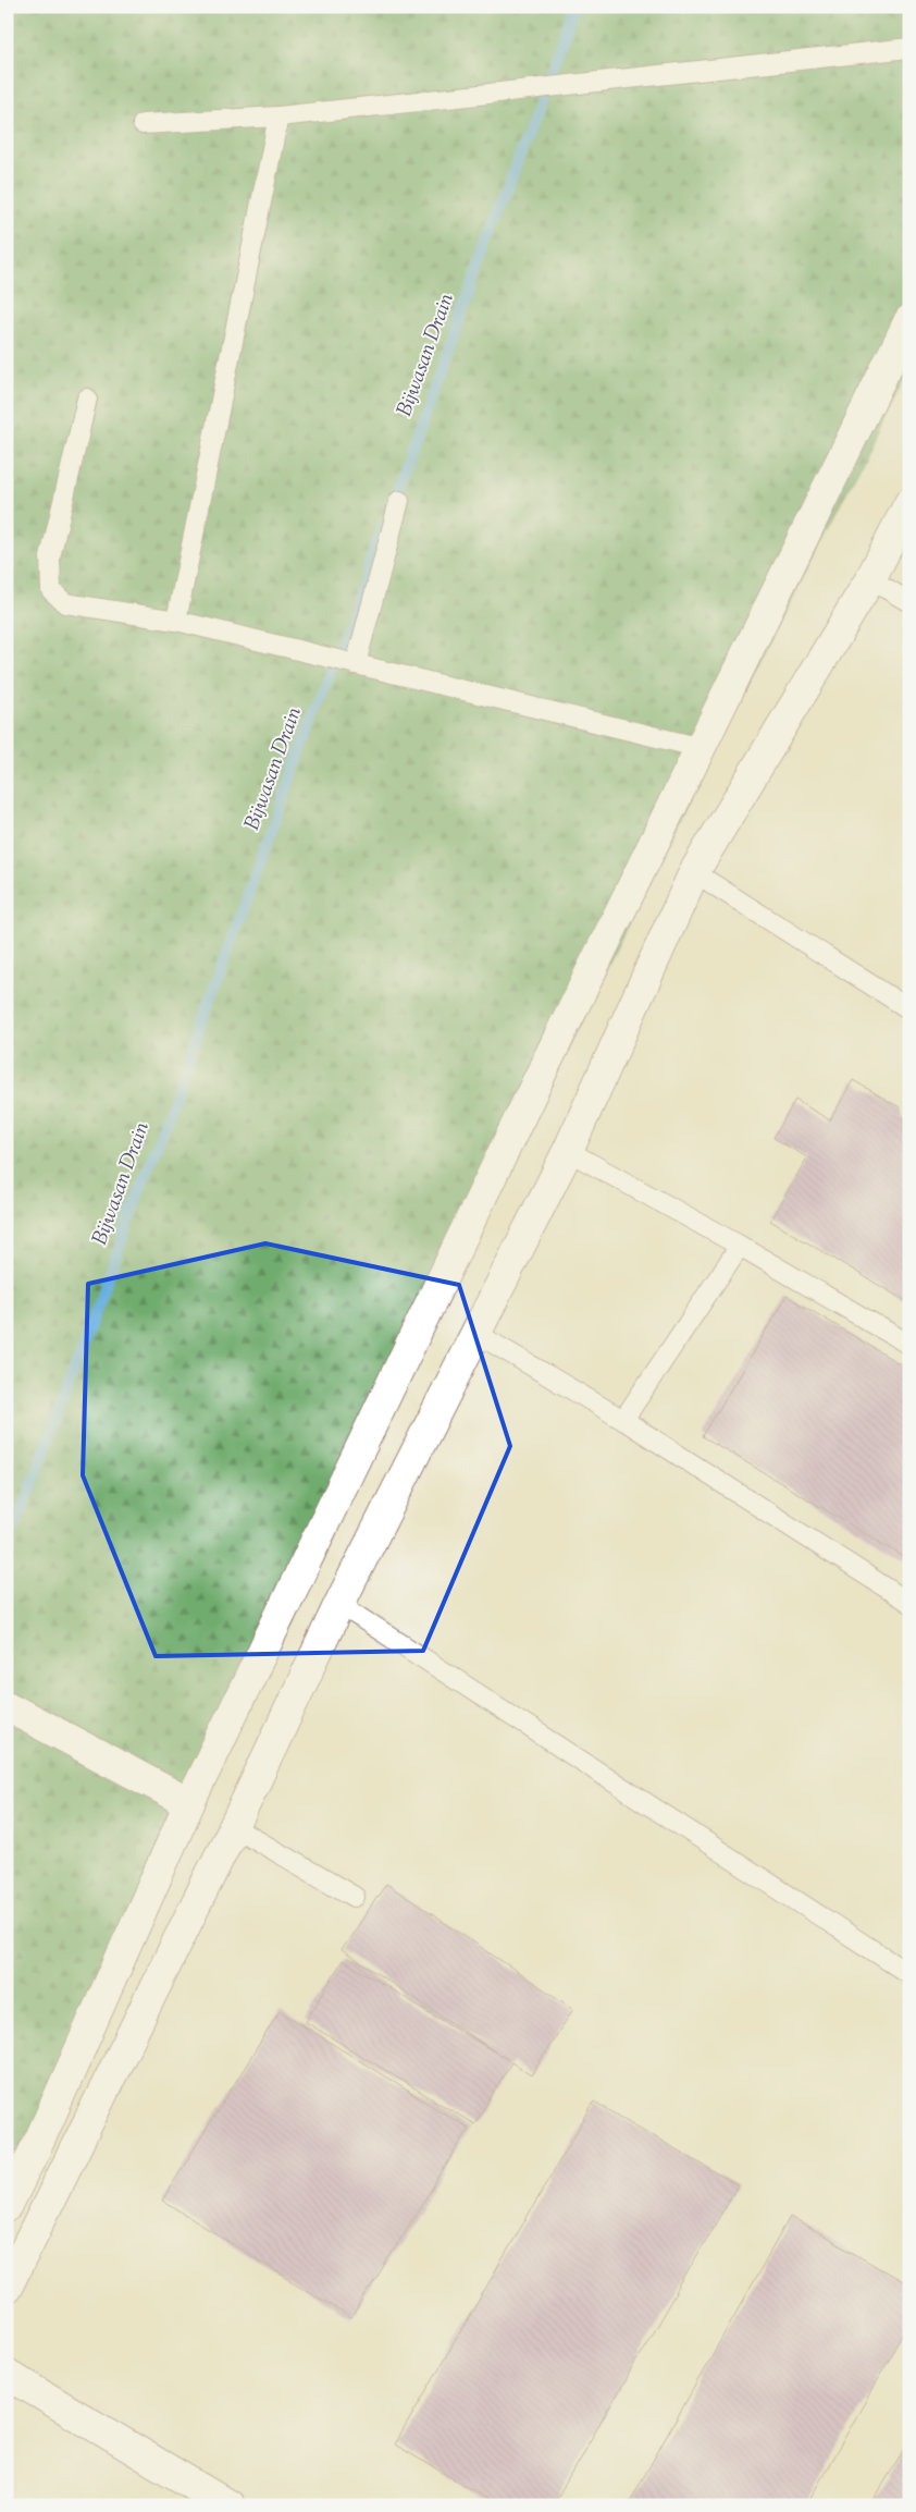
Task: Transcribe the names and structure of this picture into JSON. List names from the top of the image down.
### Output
{
  "water": ["Bijwasan Drain"]
}
